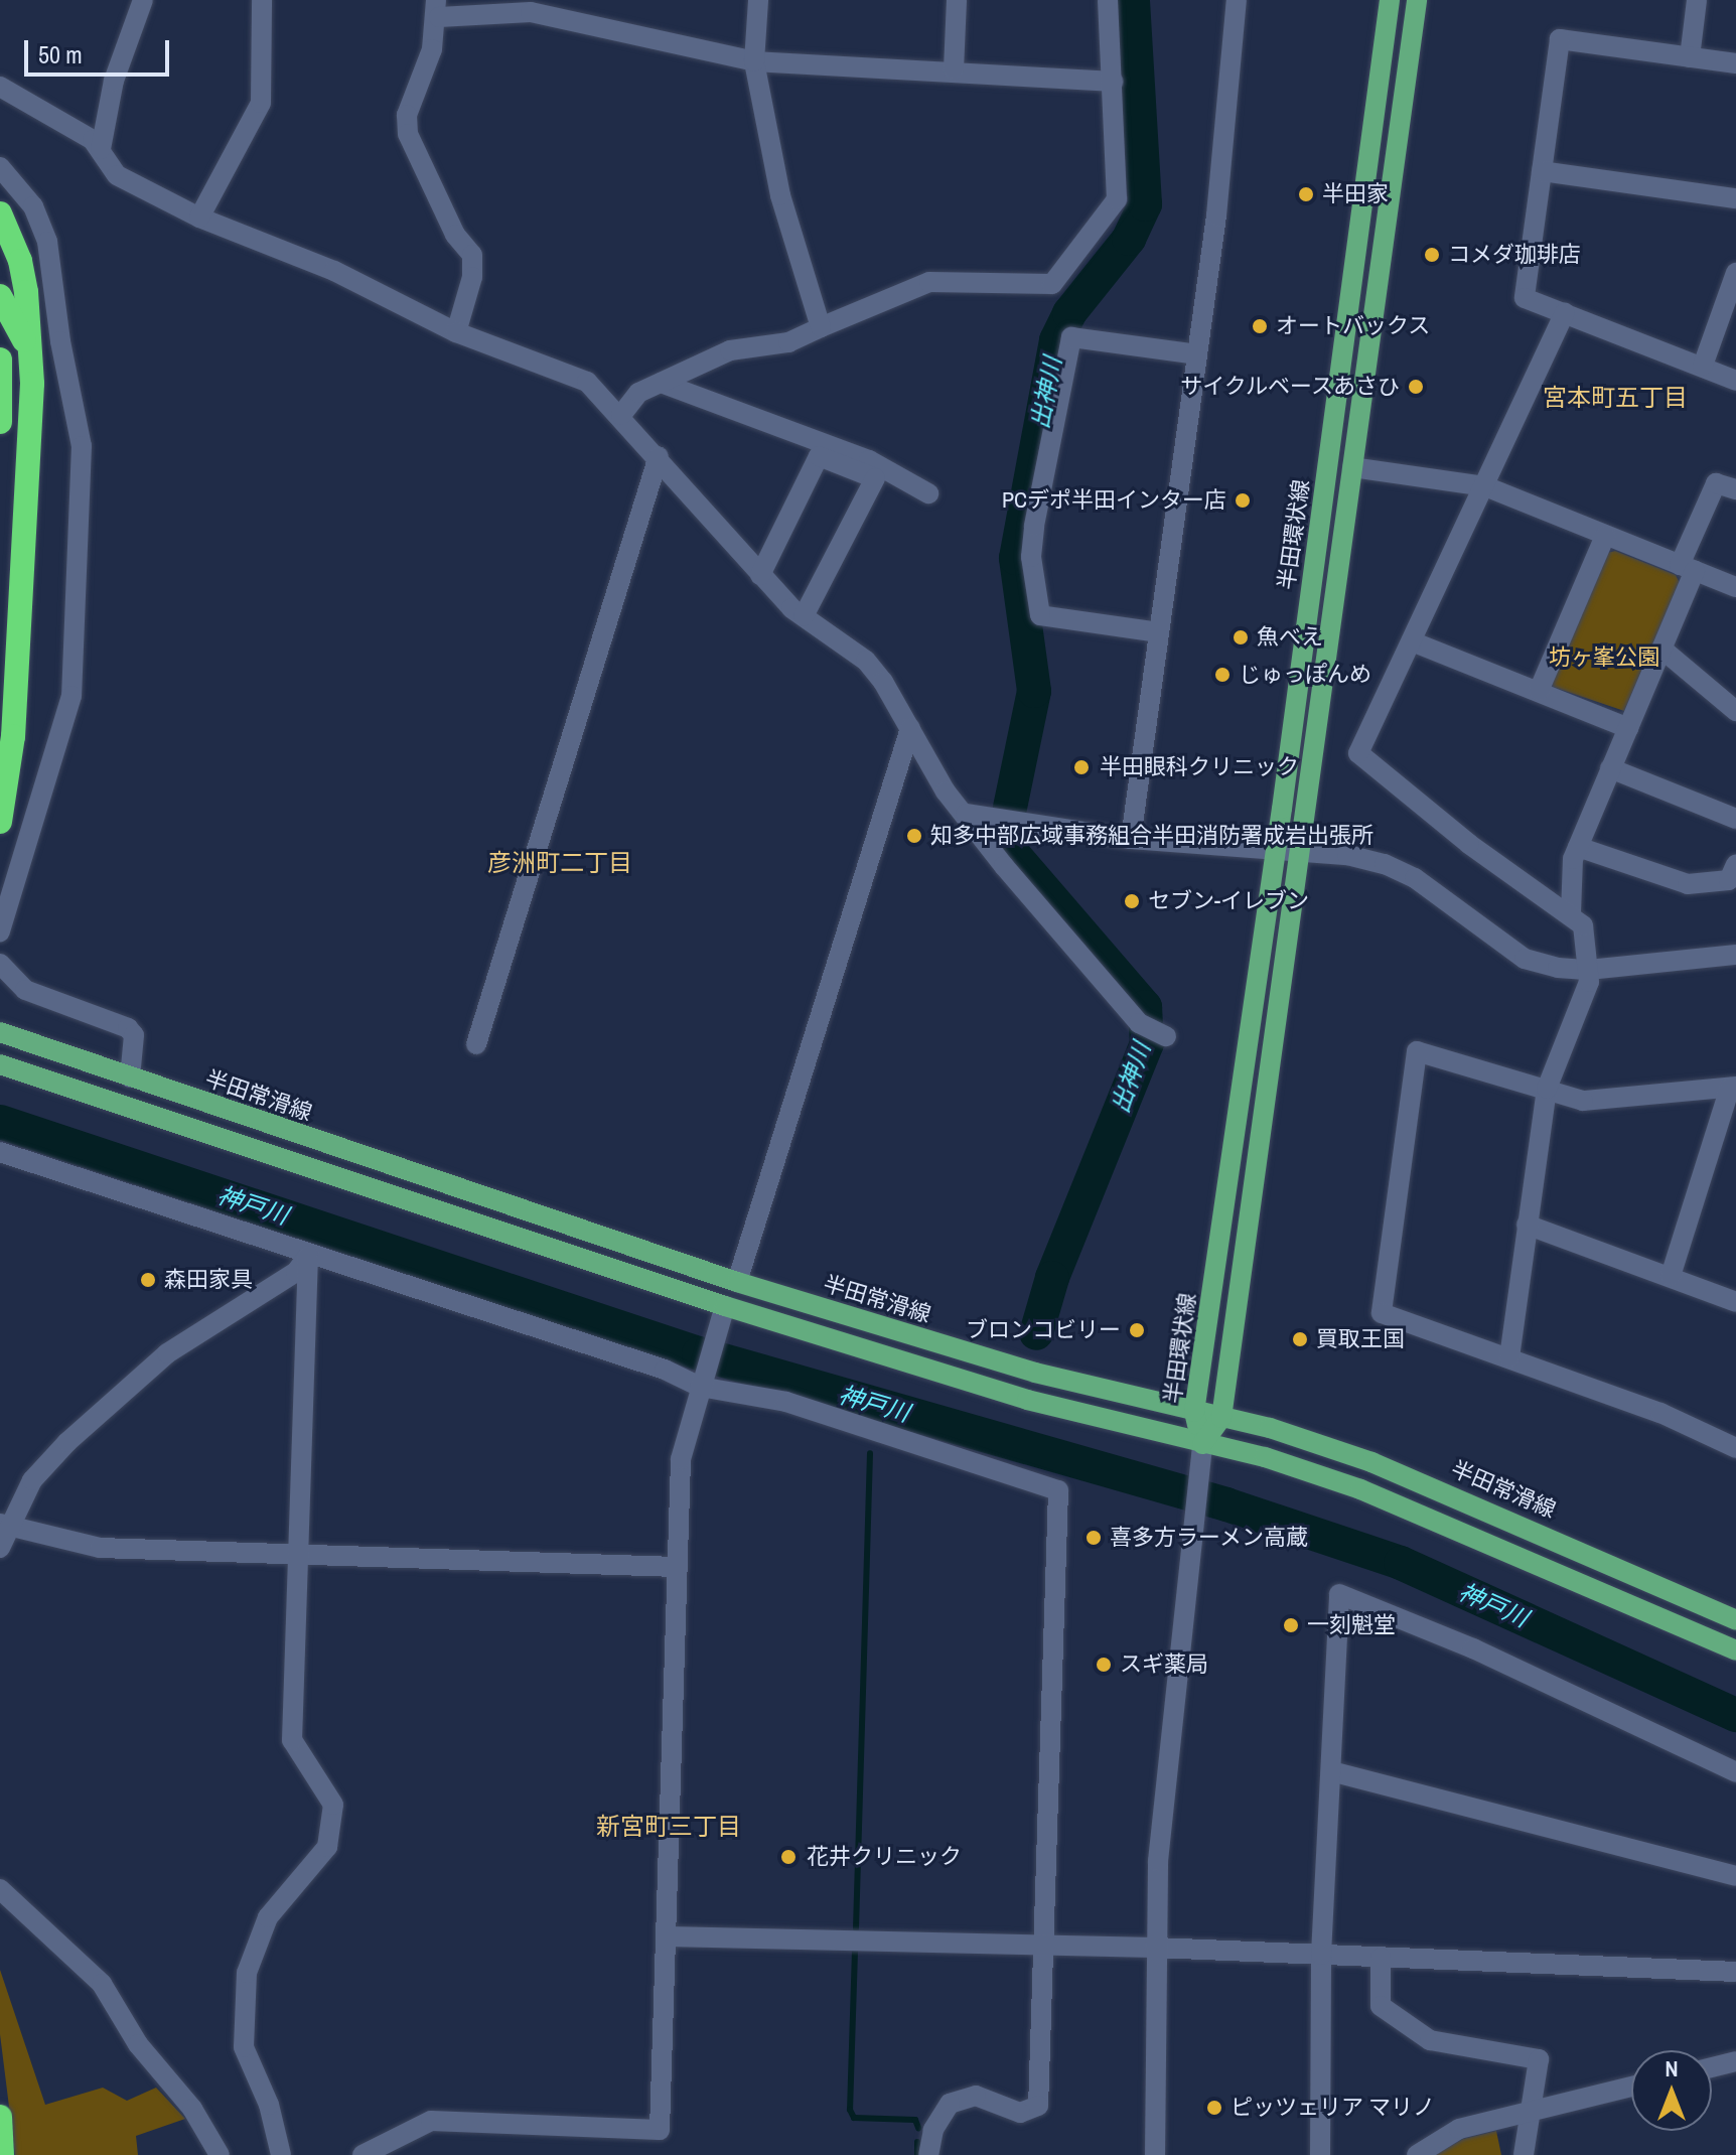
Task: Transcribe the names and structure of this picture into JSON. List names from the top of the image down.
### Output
{
  "streets": {
    "main road": ["半田環状線", "半田常滑線"]
  },
  "crossings": [
    ["半田環状線", "半田常滑線"]
  ],
  "districts": ["宮本町五丁目", "彦洲町二丁目", "新宮町三丁目"],
  "water": ["出神川", "神戸川"],
  "parks": ["坊ヶ峯公園"],
  "places": [
    "半田家",
    "コメダ珈琲店",
    "オートバックス",
    "サイクルベースあさひ",
    "PCデポ半田インター店",
    "魚べえ",
    "じゅっぽんめ",
    "半田眼科クリニック",
    "知多中部広域事務組合半田消防署成岩出張所",
    "セブン-イレブン",
    "森田家具",
    "ブロンコビリー",
    "買取王国",
    "喜多方ラーメン高蔵",
    "一刻魁堂",
    "スギ薬局",
    "花井クリニック",
    "ピッツェリア マリノ"
  ],
  "scale_bar": "50 m",
  "north": "top"
}
